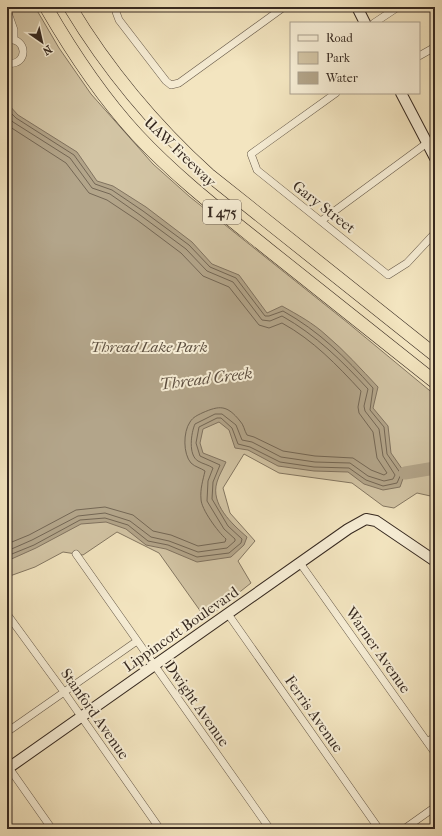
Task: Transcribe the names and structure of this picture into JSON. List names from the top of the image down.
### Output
{
  "streets": {
    "highway": ["UAW Freeway", "I 475"],
    "street": [
      "Gary Street",
      "Lippincott Boulevard",
      "Warner Avenue",
      "Dwight Avenue",
      "Stanford Avenue",
      "Ferris Avenue"
    ]
  },
  "crossings": [
    ["Lippincott Boulevard", "Warner Avenue"],
    ["Lippincott Boulevard", "Dwight Avenue"],
    ["Lippincott Boulevard", "Stanford Avenue"],
    ["Lippincott Boulevard", "Ferris Avenue"]
  ],
  "water": ["Thread Creek"],
  "parks": ["Thread Lake Park"],
  "legend": ["Road", "Park", "Water"],
  "north": "bottom right"
}
